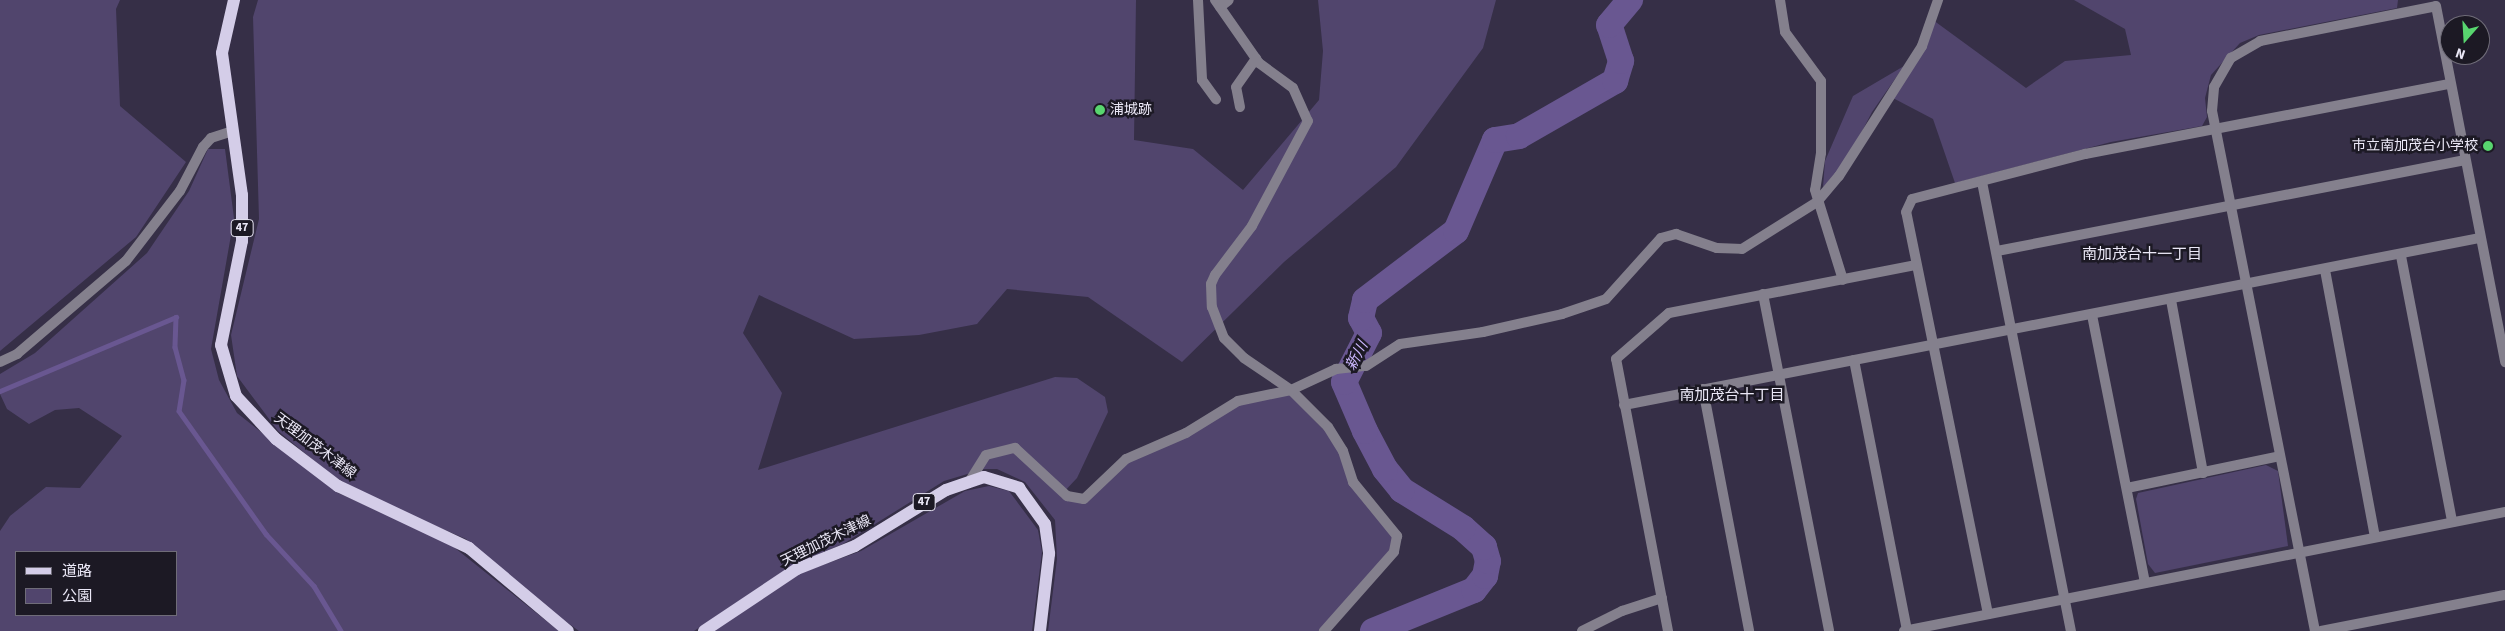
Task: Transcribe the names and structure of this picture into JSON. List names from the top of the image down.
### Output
{
  "streets": {
    "main road": ["47", "天理加茂木津線"]
  },
  "districts": ["南加茂台十一丁目", "南加茂台十丁目"],
  "water": ["新川"],
  "places": ["浦城跡", "市立南加茂台小学校"],
  "legend": ["道路", "公園"],
  "north": "bottom"
}
